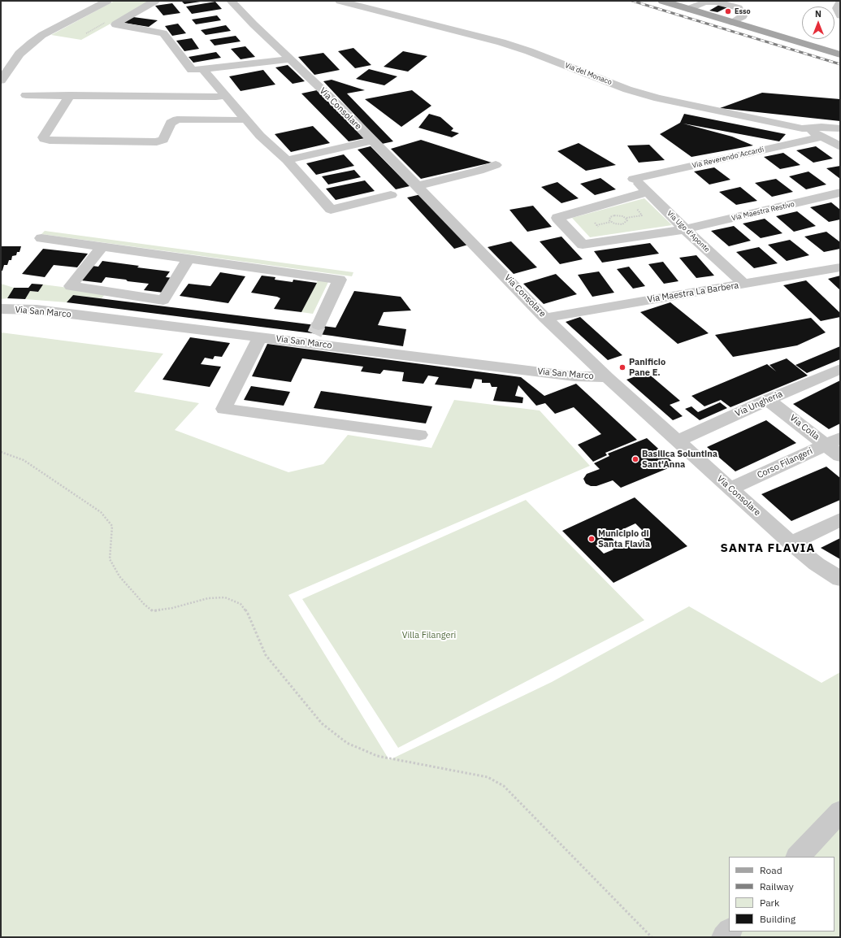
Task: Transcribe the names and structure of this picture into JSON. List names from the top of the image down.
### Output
{
  "streets": {
    "street": [
      "Via del Monaco",
      "Via Consolare",
      "Via Reverendo Accardi",
      "Via Maestra Restivo",
      "Via Ugo d'Aponte",
      "Via Maestra La Barbera",
      "Via San Marco",
      "Via Ungheria",
      "Via Colla",
      "Corso Filangeri"
    ]
  },
  "crossings": [
    ["Via Consolare", "Via Maestra La Barbera"],
    ["Via Consolare", "Via San Marco"],
    ["Via Consolare", "Via Ungheria"],
    ["Via Consolare", "Corso Filangeri"],
    ["Via Reverendo Accardi", "Via Ugo d'Aponte"],
    ["Via Maestra Restivo", "Via Ugo d'Aponte"],
    ["Via Ugo d'Aponte", "Via Maestra La Barbera"],
    ["Via Ungheria", "Via Colla"],
    ["Via Colla", "Corso Filangeri"]
  ],
  "districts": ["SANTA FLAVIA"],
  "parks": ["Villa Filangeri"],
  "places": [
    "Esso",
    "Panificio Pane E.",
    "Basilica Soluntina Sant'Anna",
    "Municipio di Santa Flavia"
  ],
  "legend": [
    "Road",
    "Railway",
    "Park",
    "Building"
  ],
  "north": "top"
}
